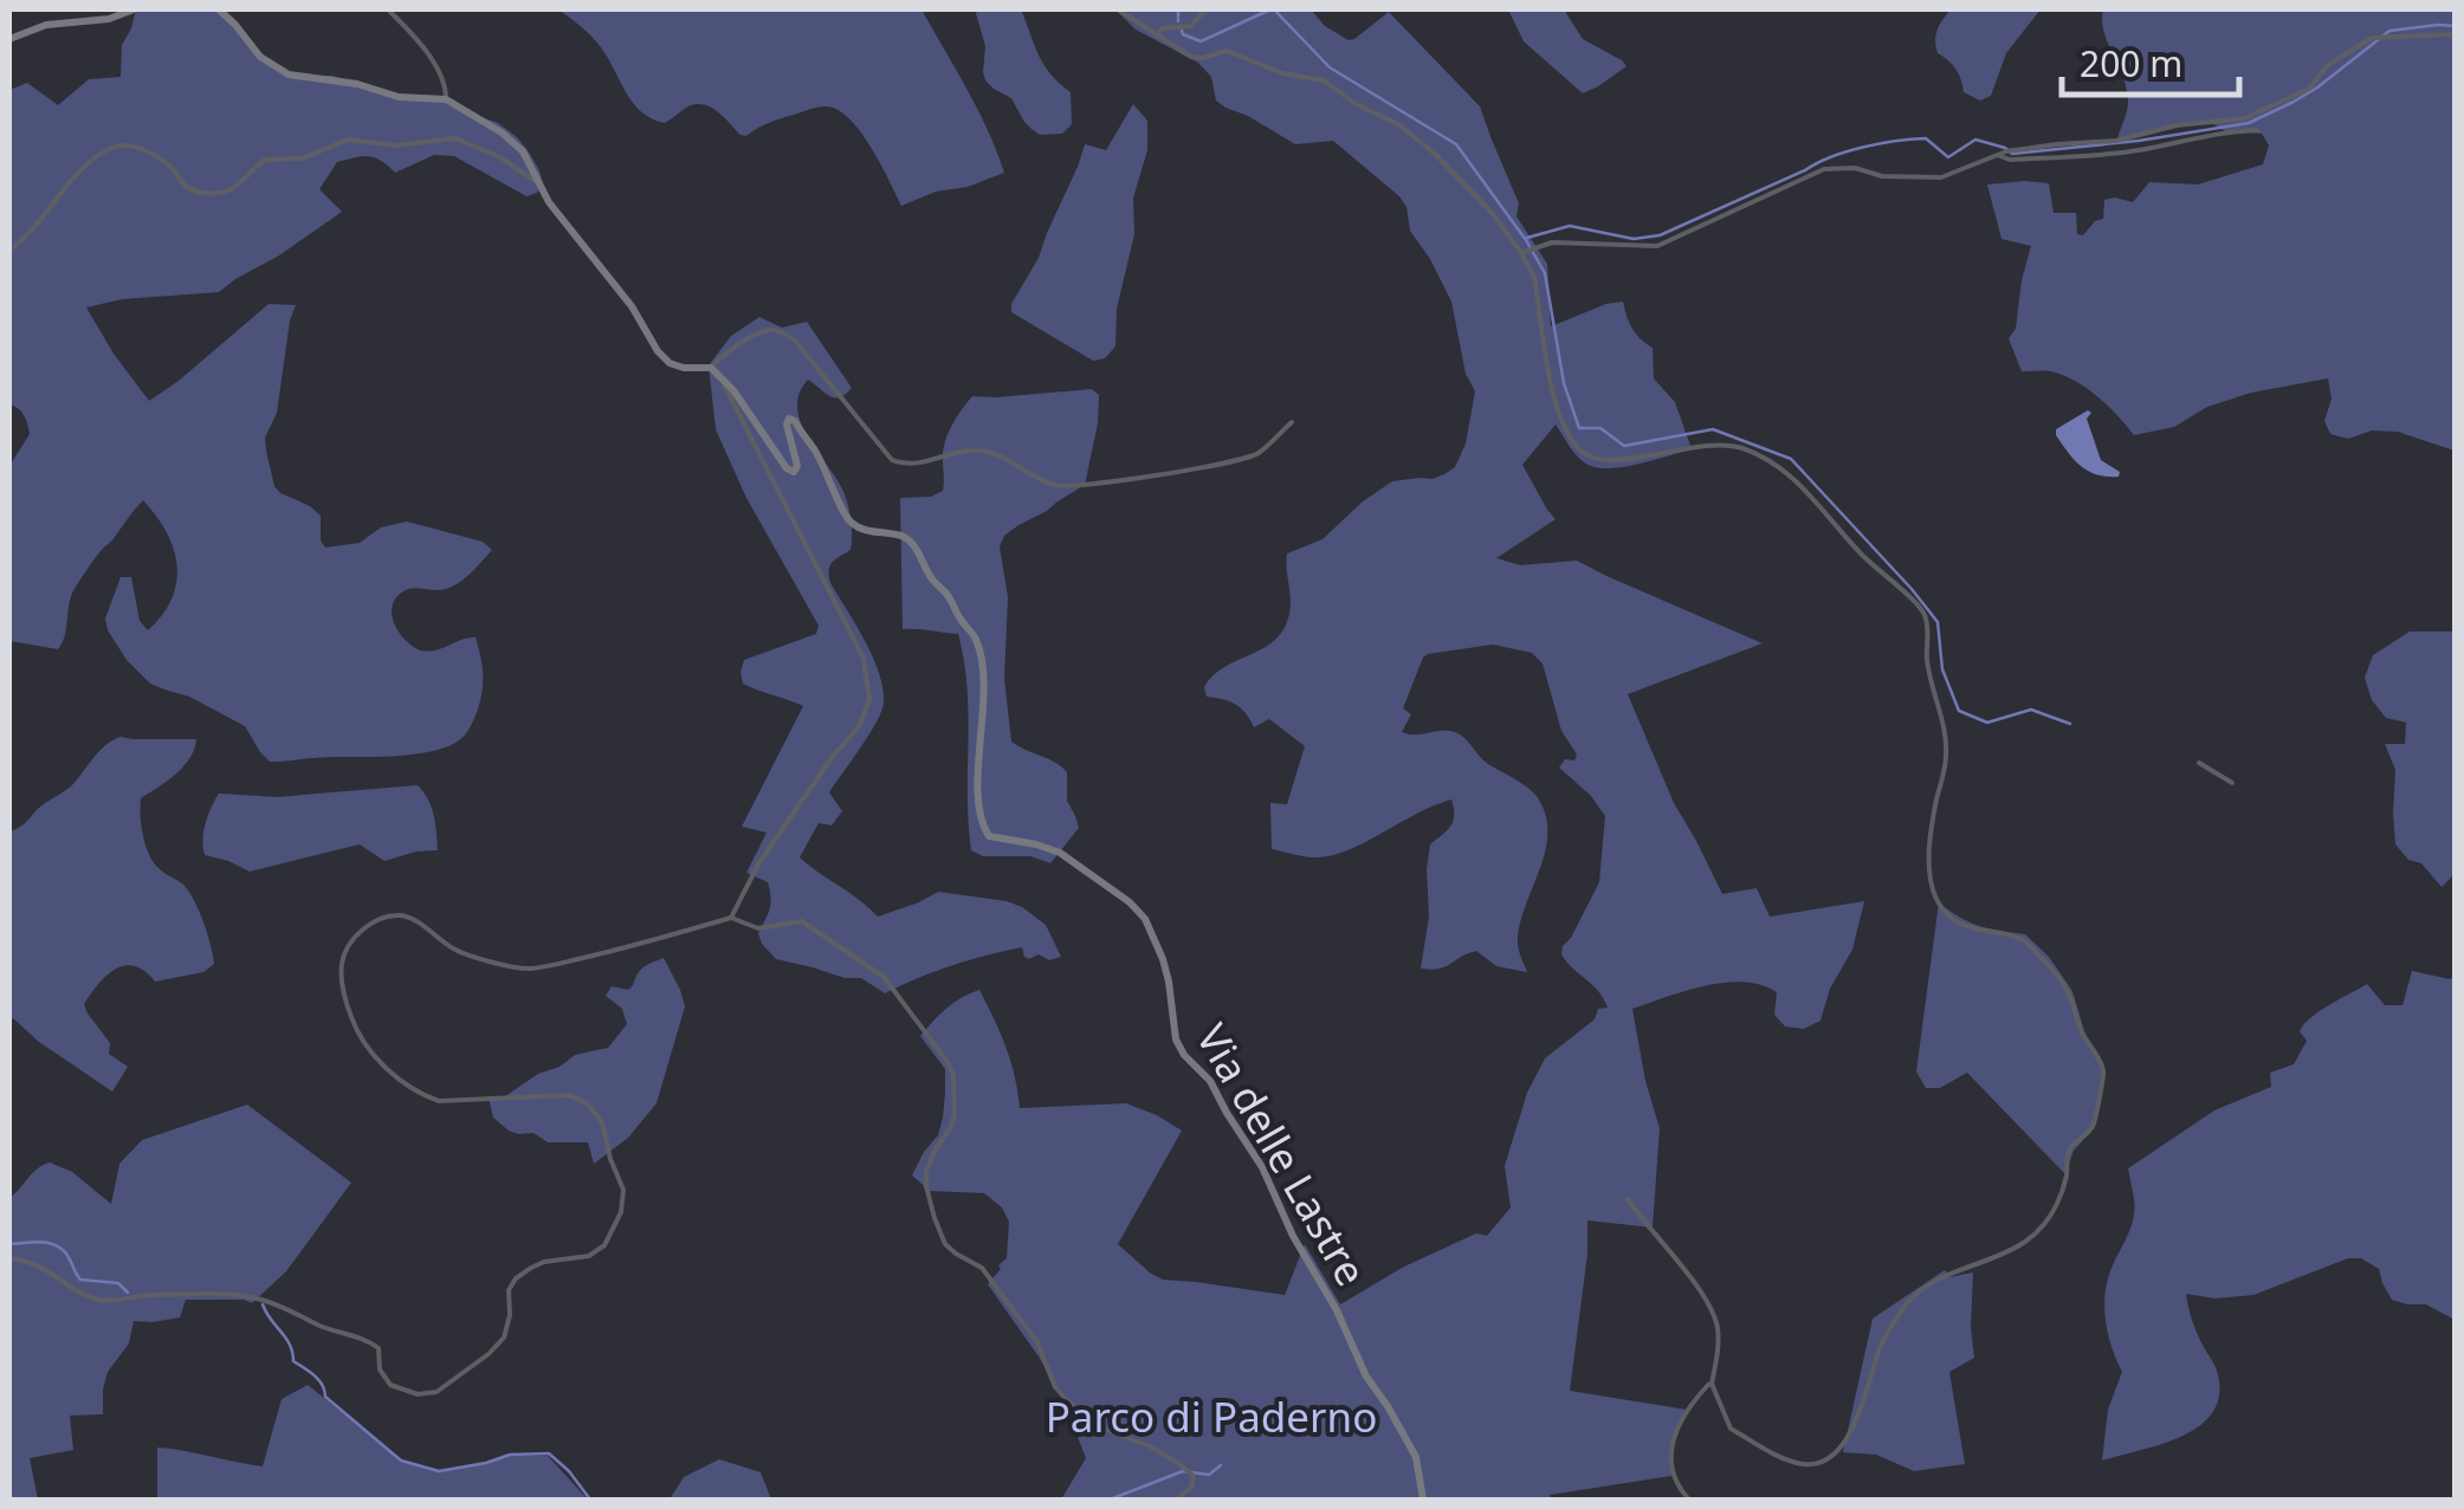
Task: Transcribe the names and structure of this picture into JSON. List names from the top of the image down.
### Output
{
  "streets": {
    "street": ["Via delle Lastre"]
  },
  "parks": ["Parco di Paderno"],
  "scale_bar": "200 m"
}
